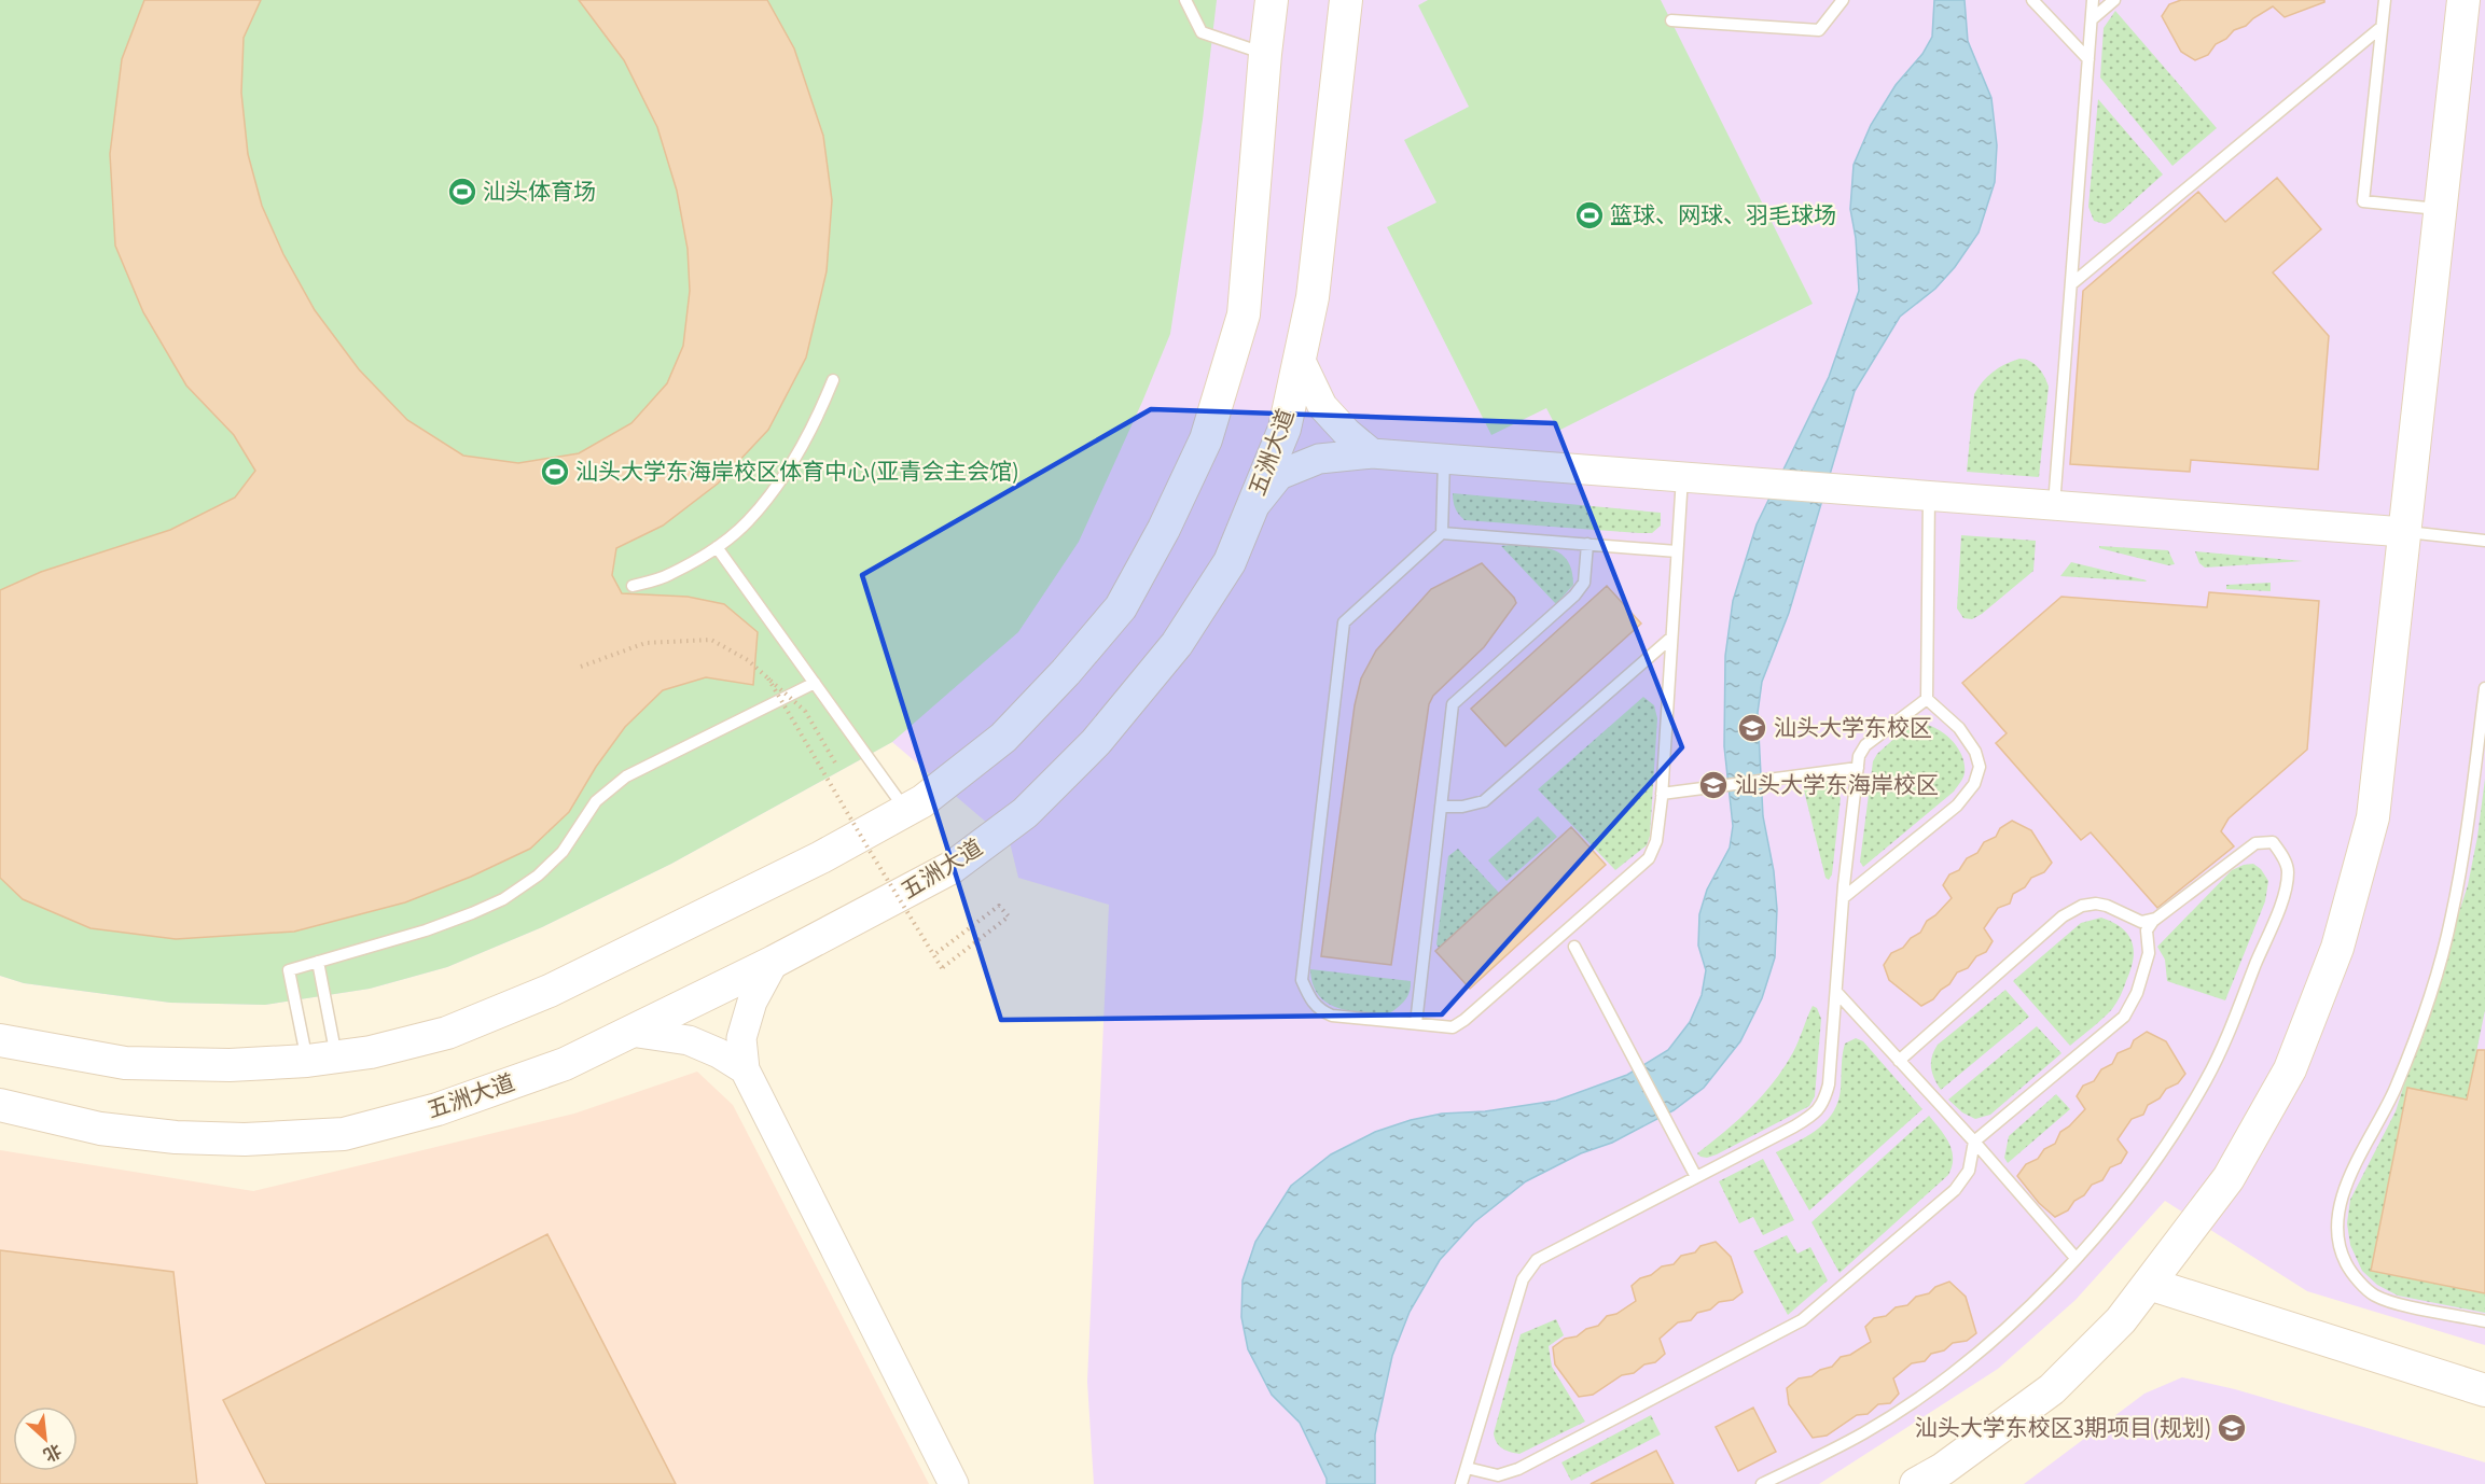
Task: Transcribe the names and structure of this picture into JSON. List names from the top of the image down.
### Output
{
  "streets": {
    "main road": ["五洲大道"]
  },
  "places": {
    "sports": ["汕头体育场", "篮球、网球、羽毛球场", "汕头大学东海岸校区体育中心(亚青会主会馆)"],
    "school or university": ["汕头大学东校区", "汕头大学东海岸校区", "汕头大学东校区3期项目(规划)"]
  },
  "north": "bottom right"
}
